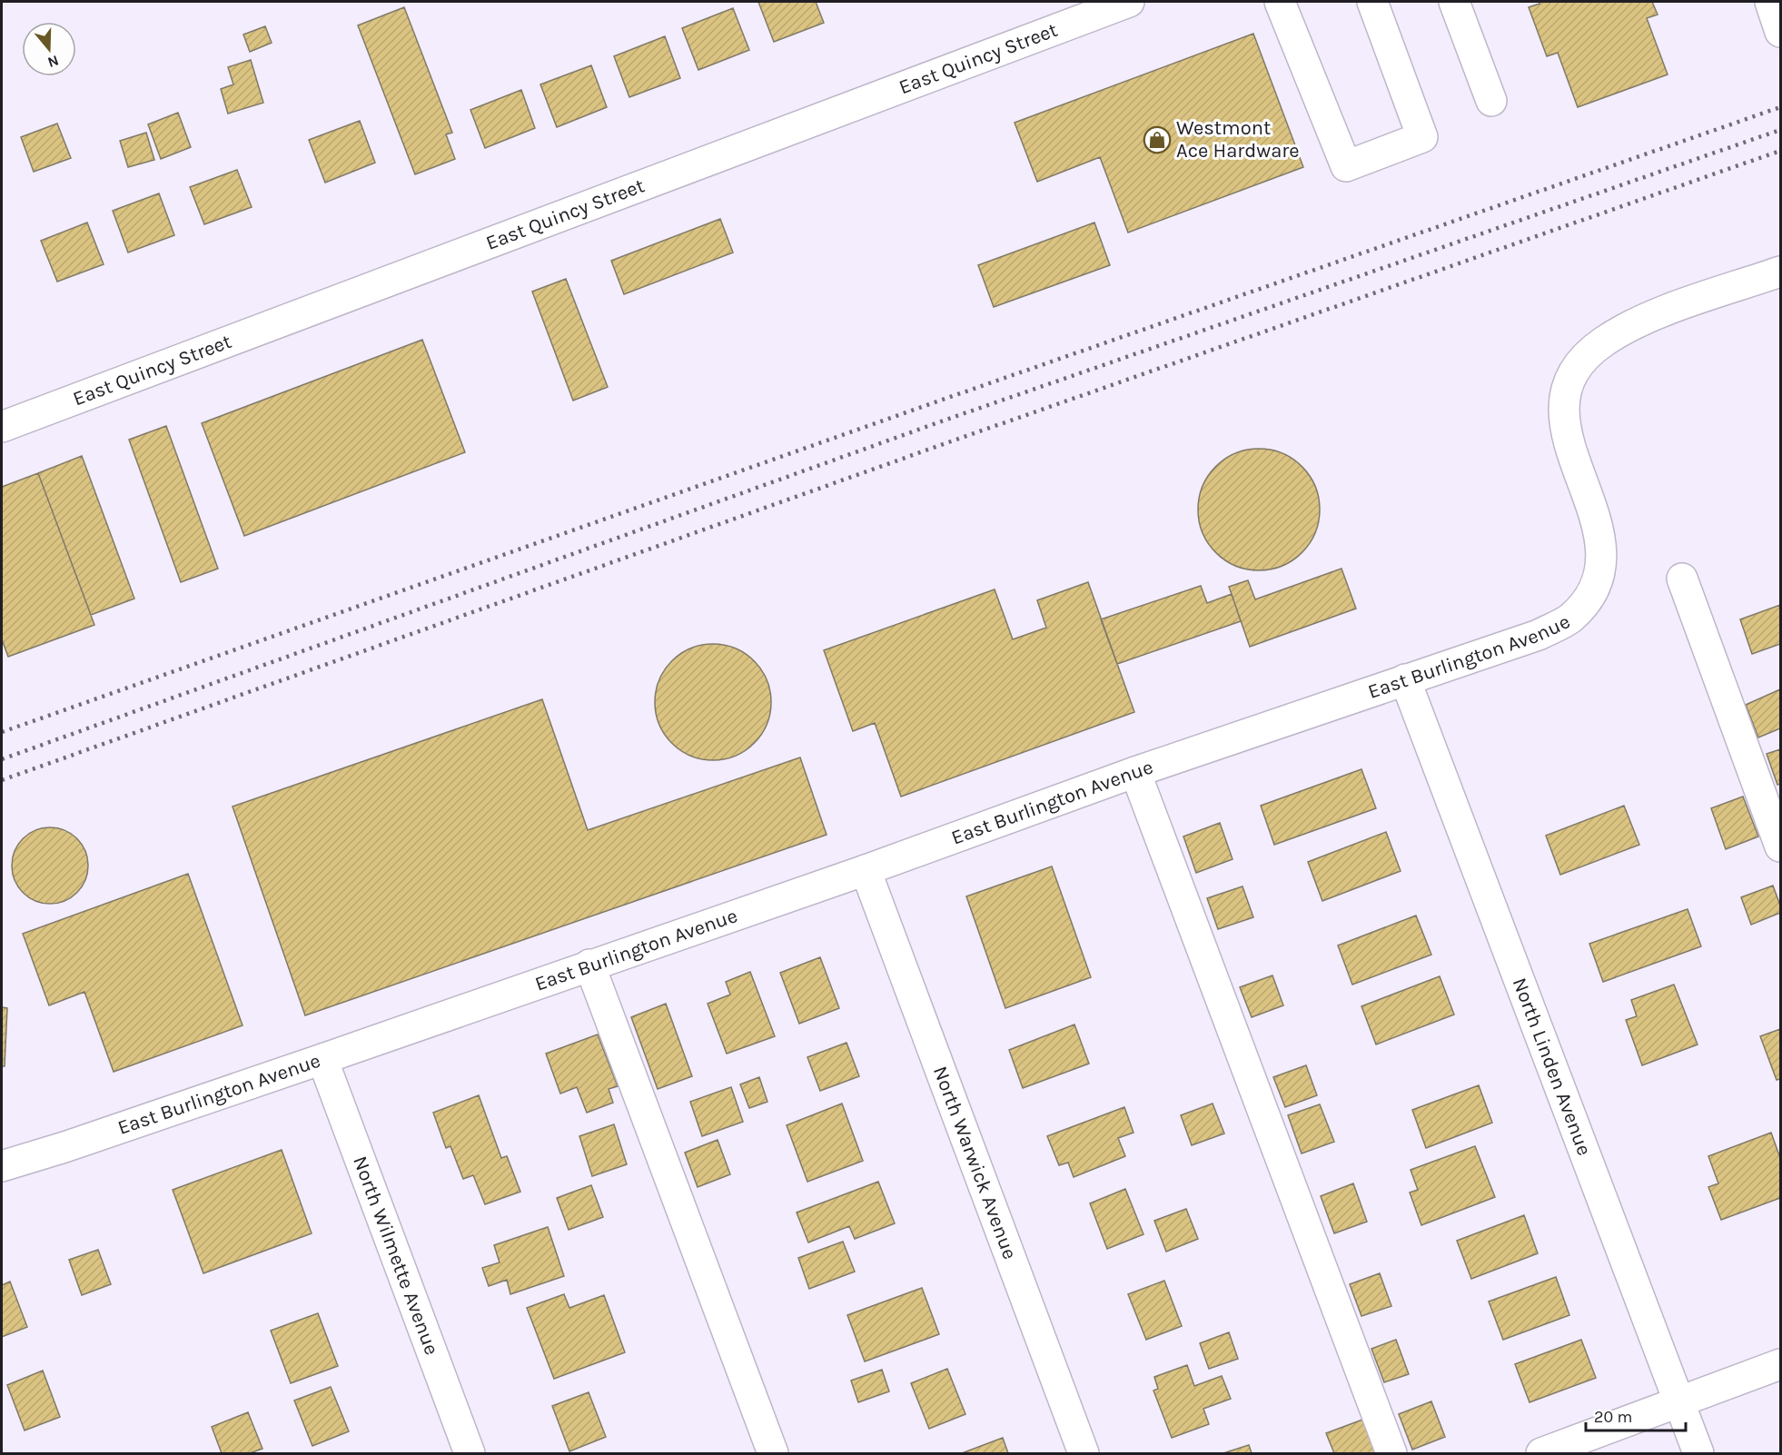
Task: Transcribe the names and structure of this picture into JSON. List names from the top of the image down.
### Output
{
  "streets": {
    "street": [
      "East Quincy Street",
      "East Burlington Avenue",
      "North Linden Avenue",
      "North Warwick Avenue",
      "North Wilmette Avenue"
    ]
  },
  "crossings": [
    ["East Burlington Avenue", "North Linden Avenue"],
    ["East Burlington Avenue", "North Warwick Avenue"],
    ["East Burlington Avenue", "North Wilmette Avenue"]
  ],
  "places": {
    "shop": ["Westmont Ace Hardware"]
  },
  "scale_bar": "20 m",
  "north": "bottom"
}
